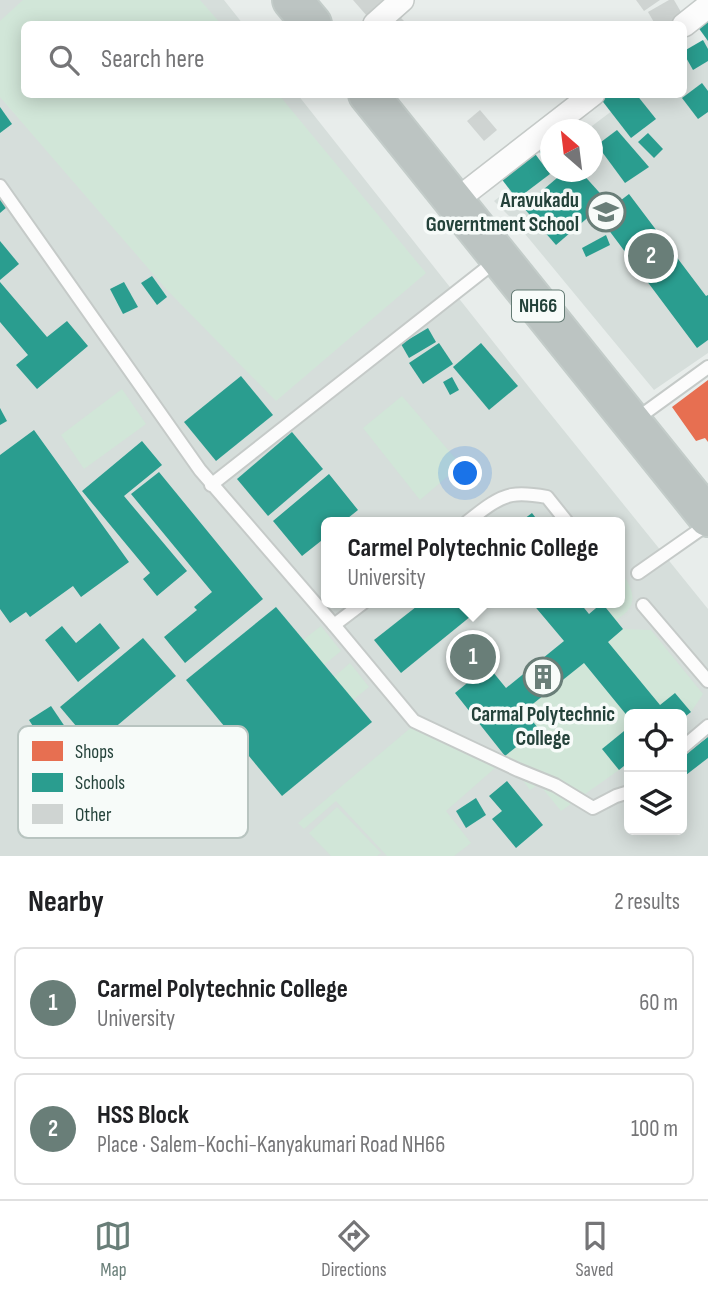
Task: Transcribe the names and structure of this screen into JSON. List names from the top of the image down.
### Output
{
  "streets": {
    "highway": ["NH66"]
  },
  "places": {
    "school or university": ["Aravukadu Governtment School"],
    "building": ["Carmal Polytechnic College"]
  },
  "legend": ["Shops", "Schools", "Other"],
  "north": "top left",
  "page": {
    "search": "Search here",
    "pins": ["2", "1"],
    "popup": ["Carmel Polytechnic College", "University"],
    "heading": ["Nearby", "2 results"],
    "list": [
      {
        "mark": "1",
        "name": "Carmel Polytechnic College",
        "note": "University",
        "value": "60 m"
      },
      {
        "mark": "2",
        "name": "HSS Block",
        "note": "Place · Salem-Kochi-Kanyakumari Road NH66",
        "value": "100 m"
      }
    ],
    "nav": ["Map", "Directions", "Saved"]
  }
}
